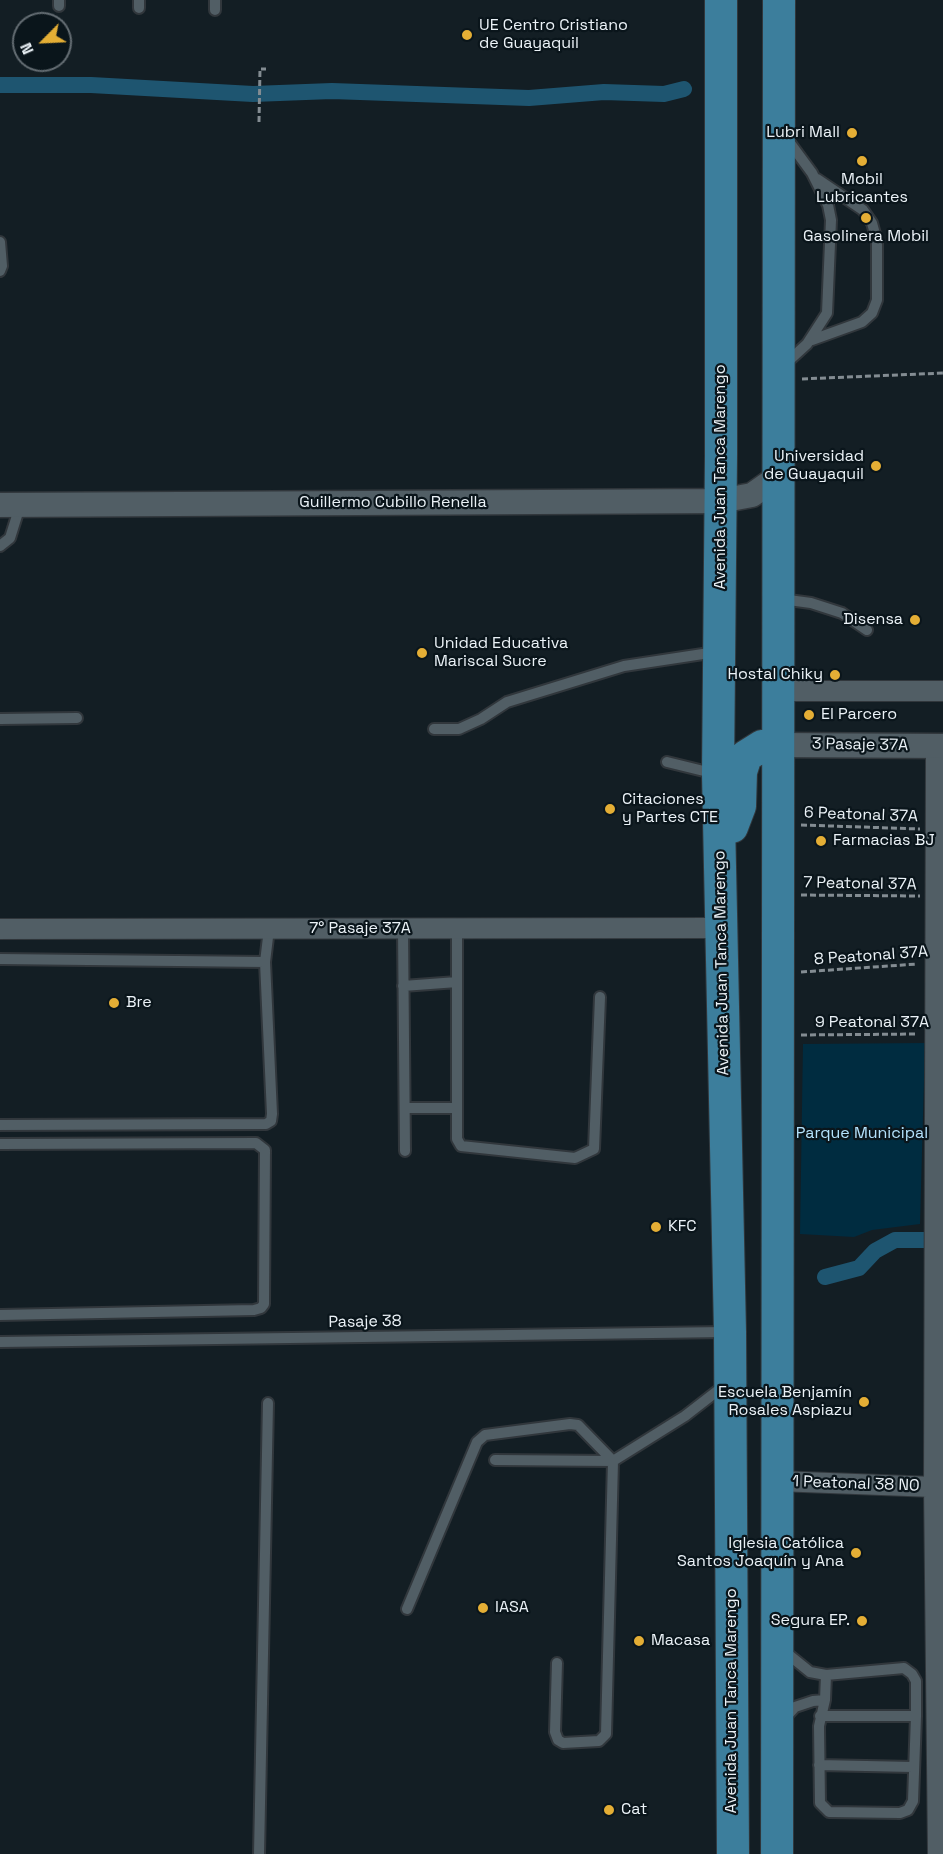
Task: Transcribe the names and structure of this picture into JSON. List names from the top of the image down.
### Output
{
  "streets": {
    "main road": ["Avenida Juan Tanca Marengo"],
    "street": [
      "Guillermo Cubillo Renella",
      "3 Pasaje 37A",
      "7° Pasaje 37A",
      "1 Peatonal 38 NO"
    ],
    "lane": ["Pasaje 38"],
    "path": [
      "6 Peatonal 37A",
      "7 Peatonal 37A",
      "8 Peatonal 37A",
      "9 Peatonal 37A"
    ]
  },
  "crossings": [
    ["Avenida Juan Tanca Marengo", "Guillermo Cubillo Renella"],
    ["Avenida Juan Tanca Marengo", "7° Pasaje 37A"],
    ["Avenida Juan Tanca Marengo", "Pasaje 38"]
  ],
  "parks": ["Parque Municipal"],
  "places": [
    "UE Centro Cristiano de Guayaquil",
    "Lubri Mall",
    "Mobil Lubricantes",
    "Gasolinera Mobil",
    "Universidad de Guayaquil",
    "Disensa",
    "Unidad Educativa Mariscal Sucre",
    "Hostal Chiky",
    "El Parcero",
    "Citaciones y Partes CTE",
    "Farmacias BJ",
    "Bre",
    "KFC",
    "Escuela Benjamín Rosales Aspiazu",
    "Iglesia Católica Santos Joaquín y Ana",
    "IASA",
    "Segura EP.",
    "Macasa",
    "Cat"
  ],
  "north": "bottom left"
}
